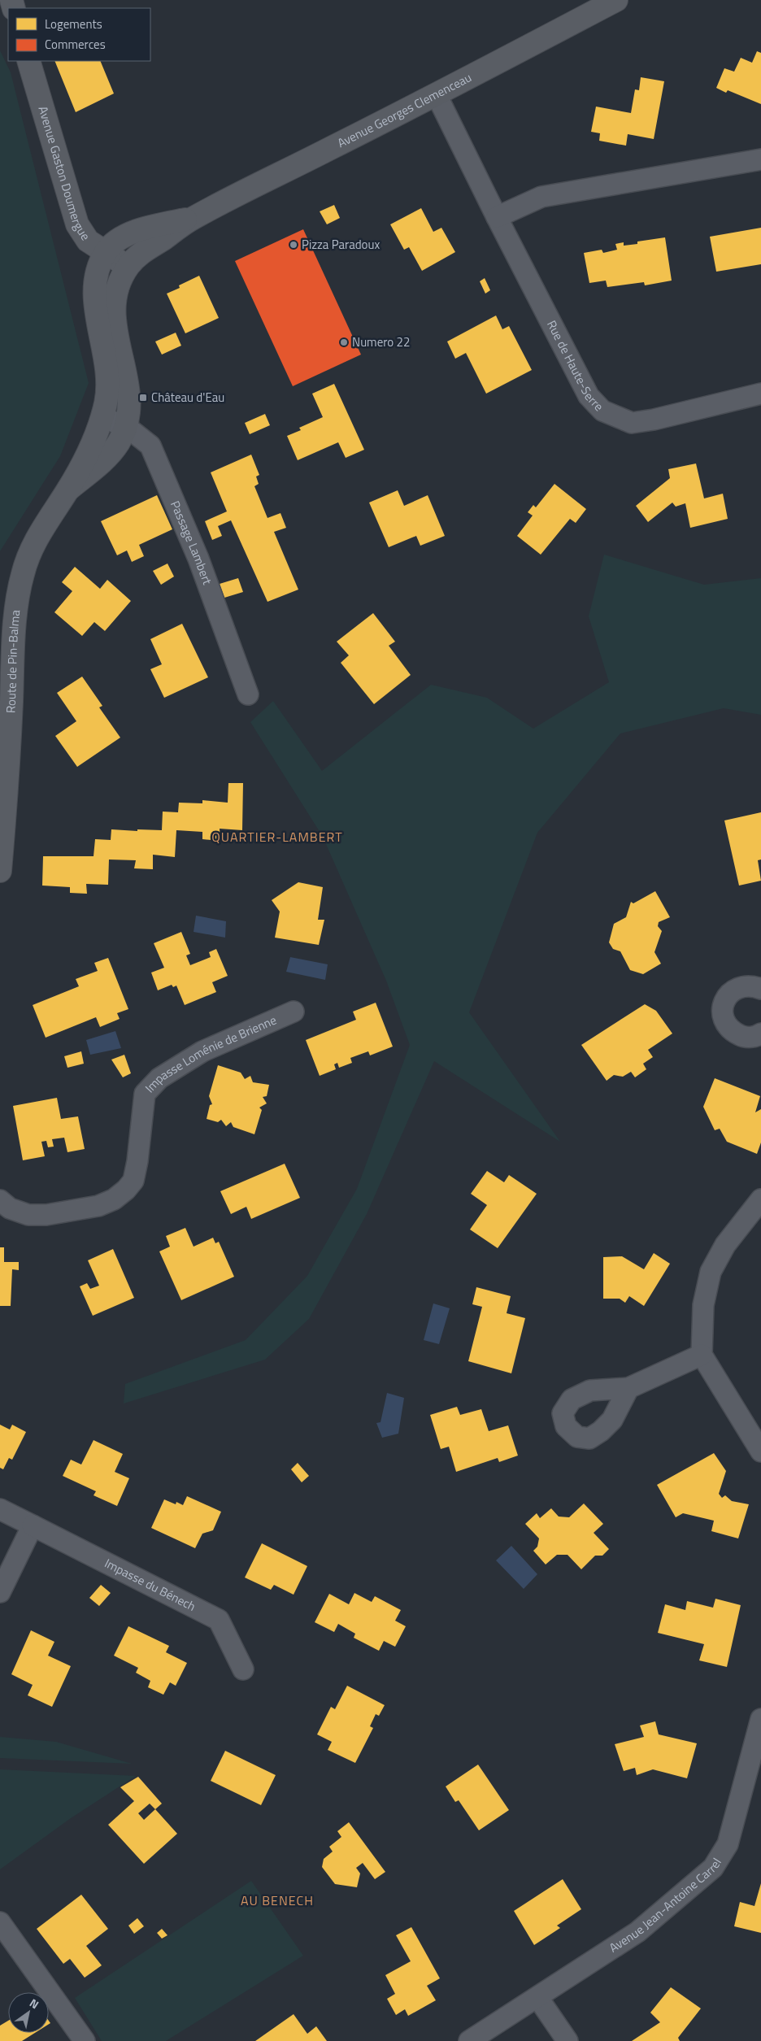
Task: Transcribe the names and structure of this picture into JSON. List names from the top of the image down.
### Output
{
  "streets": {
    "main road": ["Avenue Georges Clemenceau", "Avenue Gaston Doumergue", "Route de Pin-Balma"],
    "street": [
      "Rue de Haute-Serre",
      "Passage Lambert",
      "Impasse Loménie de Brienne",
      "Impasse du Bénech",
      "Avenue Jean-Antoine Carrel"
    ]
  },
  "crossings": [
    ["Avenue Georges Clemenceau", "Avenue Gaston Doumergue"],
    ["Avenue Georges Clemenceau", "Rue de Haute-Serre"],
    ["Avenue Georges Clemenceau", "Route de Pin-Balma"],
    ["Avenue Gaston Doumergue", "Route de Pin-Balma"],
    ["Passage Lambert", "Route de Pin-Balma"]
  ],
  "districts": ["QUARTIER-LAMBERT", "AU BENECH"],
  "places": {
    "other": ["Pizza Paradoux", "Numero 22"],
    "transit": ["Château d'Eau"]
  },
  "legend": ["Logements", "Commerces"],
  "north": "top right"
}
